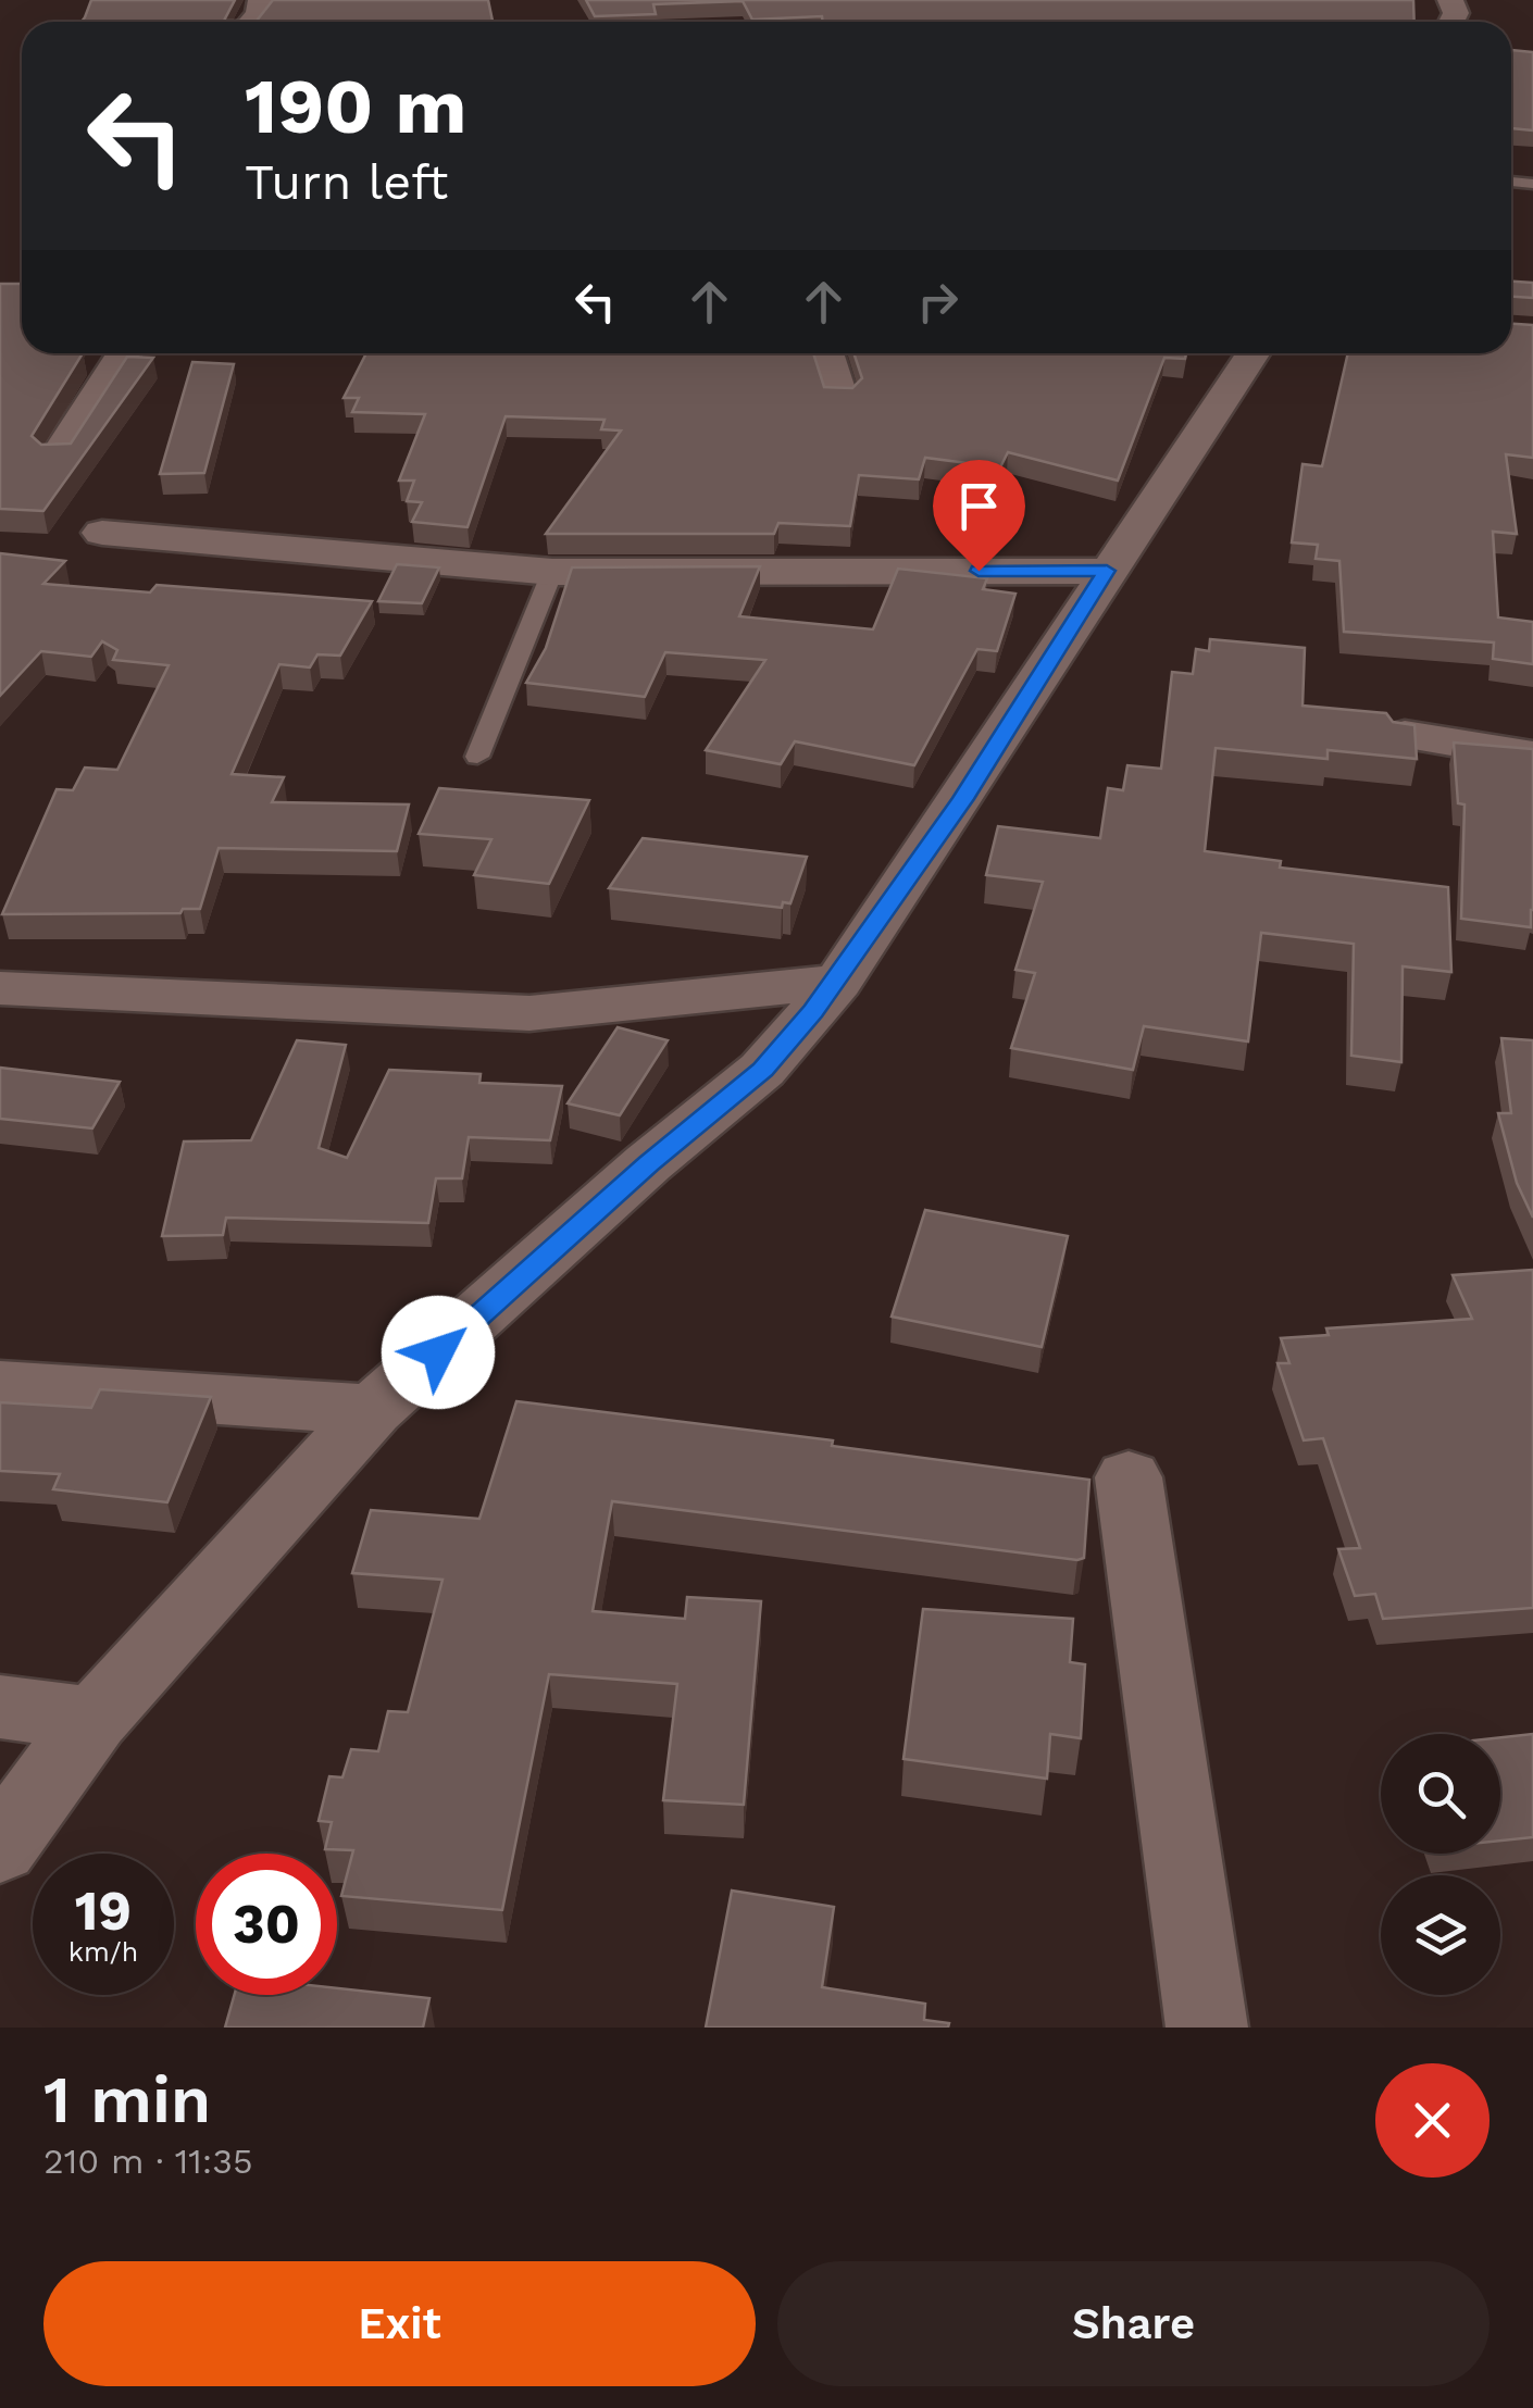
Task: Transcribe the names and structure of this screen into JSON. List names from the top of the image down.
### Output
{
  "page": {
    "turn": ["190 m", "Turn left"],
    "speed": "19 km/h",
    "limit": "30",
    "heading": ["1 min", "210 m · 11:35"],
    "buttons": ["Exit", "Share"]
  }
}
